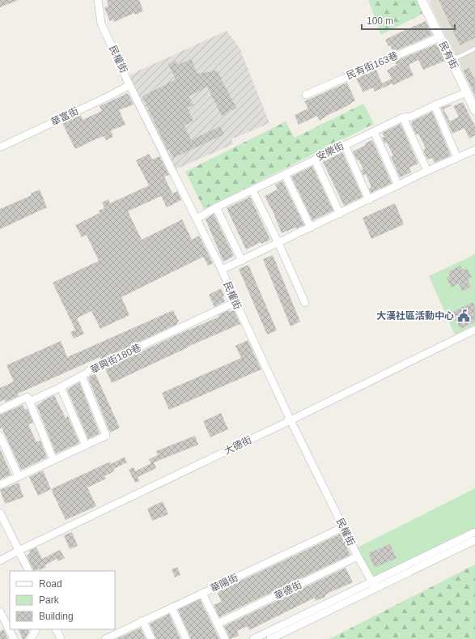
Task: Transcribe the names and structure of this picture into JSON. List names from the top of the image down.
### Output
{
  "streets": {
    "street": [
      "民有街",
      "民權街",
      "民有街163巷",
      "華富街",
      "安樂街",
      "華興街180巷",
      "大德街",
      "華陽街",
      "華德街"
    ]
  },
  "crossings": [
    ["民有街", "民有街163巷"],
    ["民有街", "安樂街"],
    ["民權街", "華富街"],
    ["民權街", "安樂街"],
    ["民權街", "華興街180巷"],
    ["民權街", "大德街"],
    ["民權街", "華陽街"],
    ["民權街", "華德街"]
  ],
  "places": {
    "public building": ["大漢社區活動中心"]
  },
  "legend": ["Road", "Park", "Building"],
  "scale_bar": "100 m"
}
